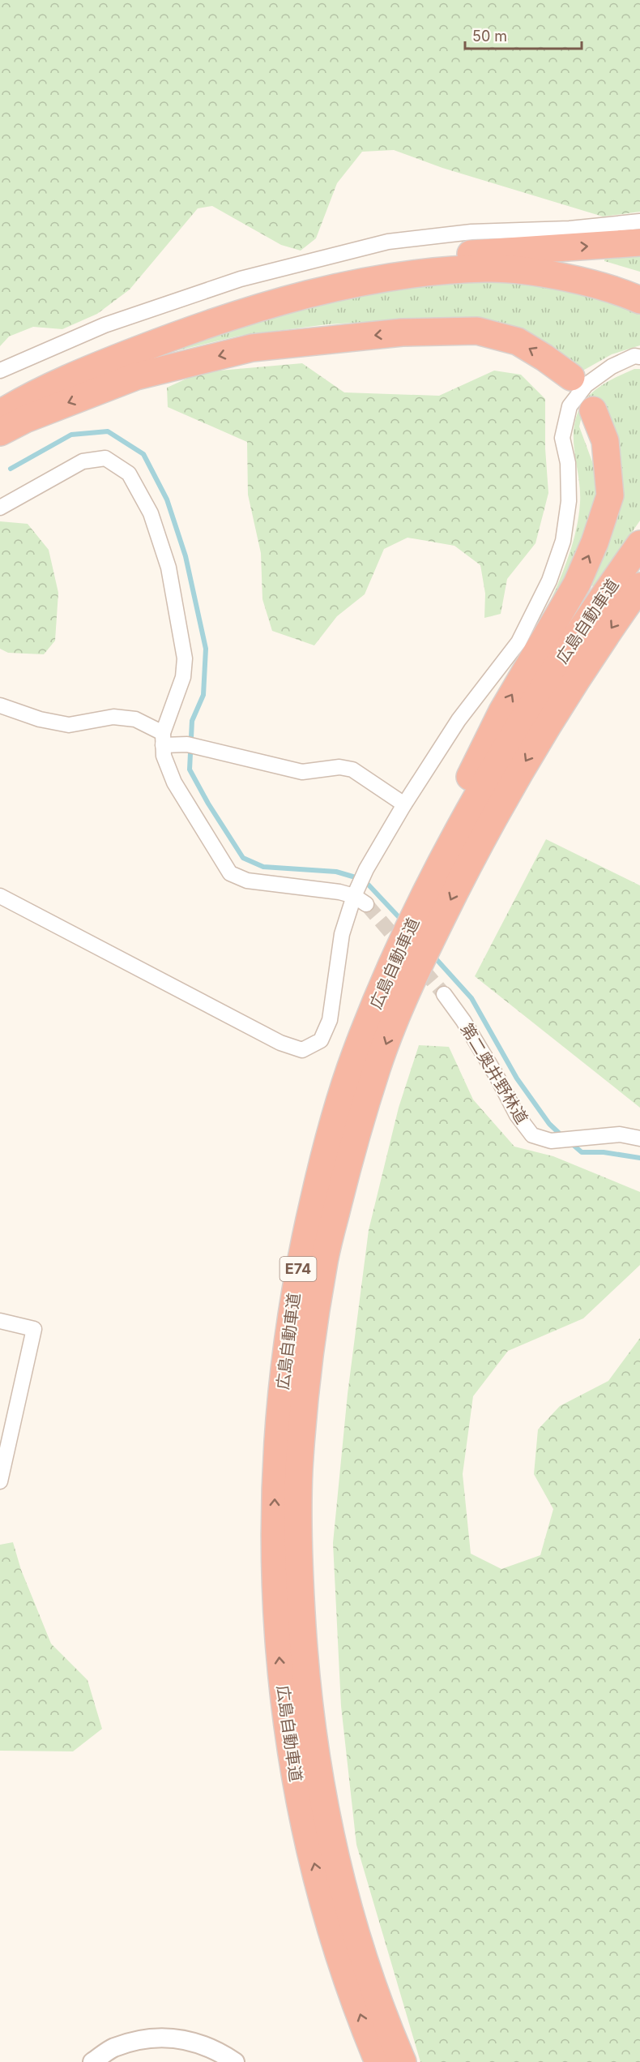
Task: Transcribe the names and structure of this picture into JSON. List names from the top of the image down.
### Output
{
  "streets": {
    "highway": ["広島自動車道", "E74"],
    "street": ["第二奥井野林道"]
  },
  "scale_bar": "50 m"
}
